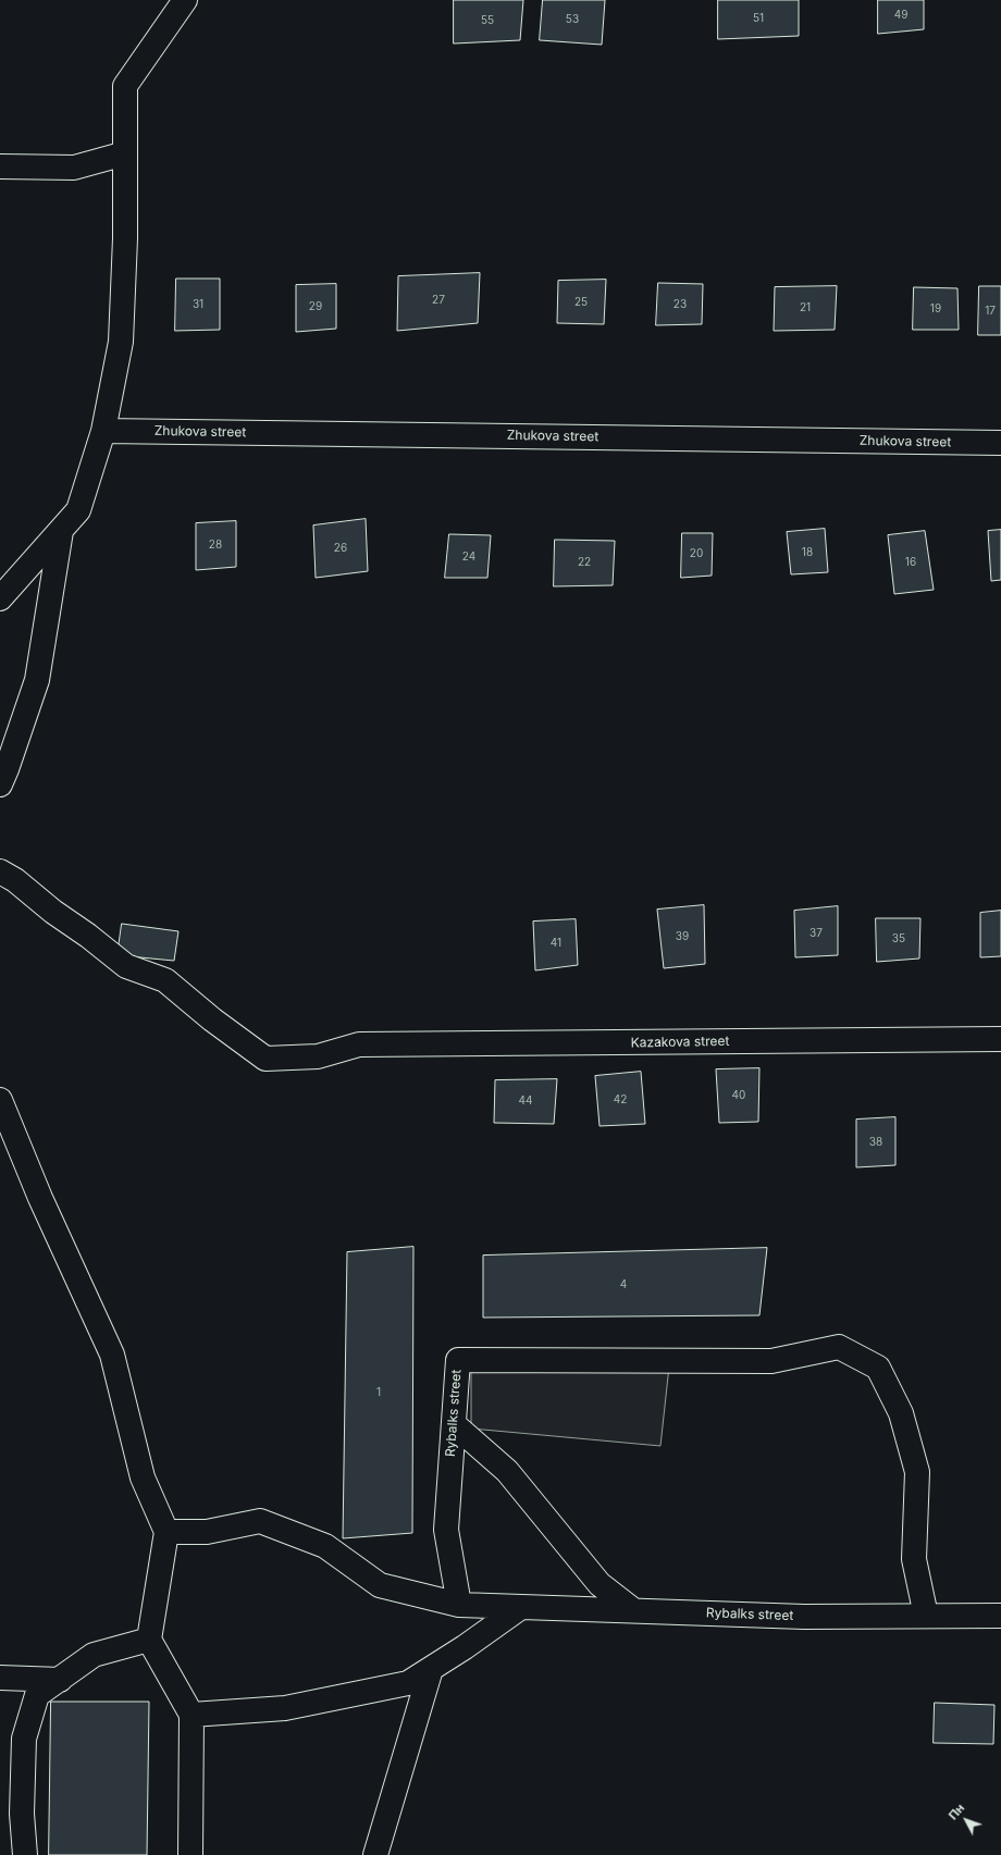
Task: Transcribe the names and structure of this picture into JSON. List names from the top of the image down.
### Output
{
  "streets": {
    "street": ["Zhukova street", "Kazakova street", "Rybalks street"]
  },
  "house_numbers": [
    "49",
    "51",
    "53",
    "55",
    "27",
    "25",
    "31",
    "23",
    "29",
    "21",
    "19",
    "17",
    "28",
    "26",
    "18",
    "20",
    "24",
    "22",
    "16",
    "37",
    "39",
    "35",
    "41",
    "40",
    "42",
    "44",
    "38",
    "4",
    "1"
  ],
  "north": "top left"
}
